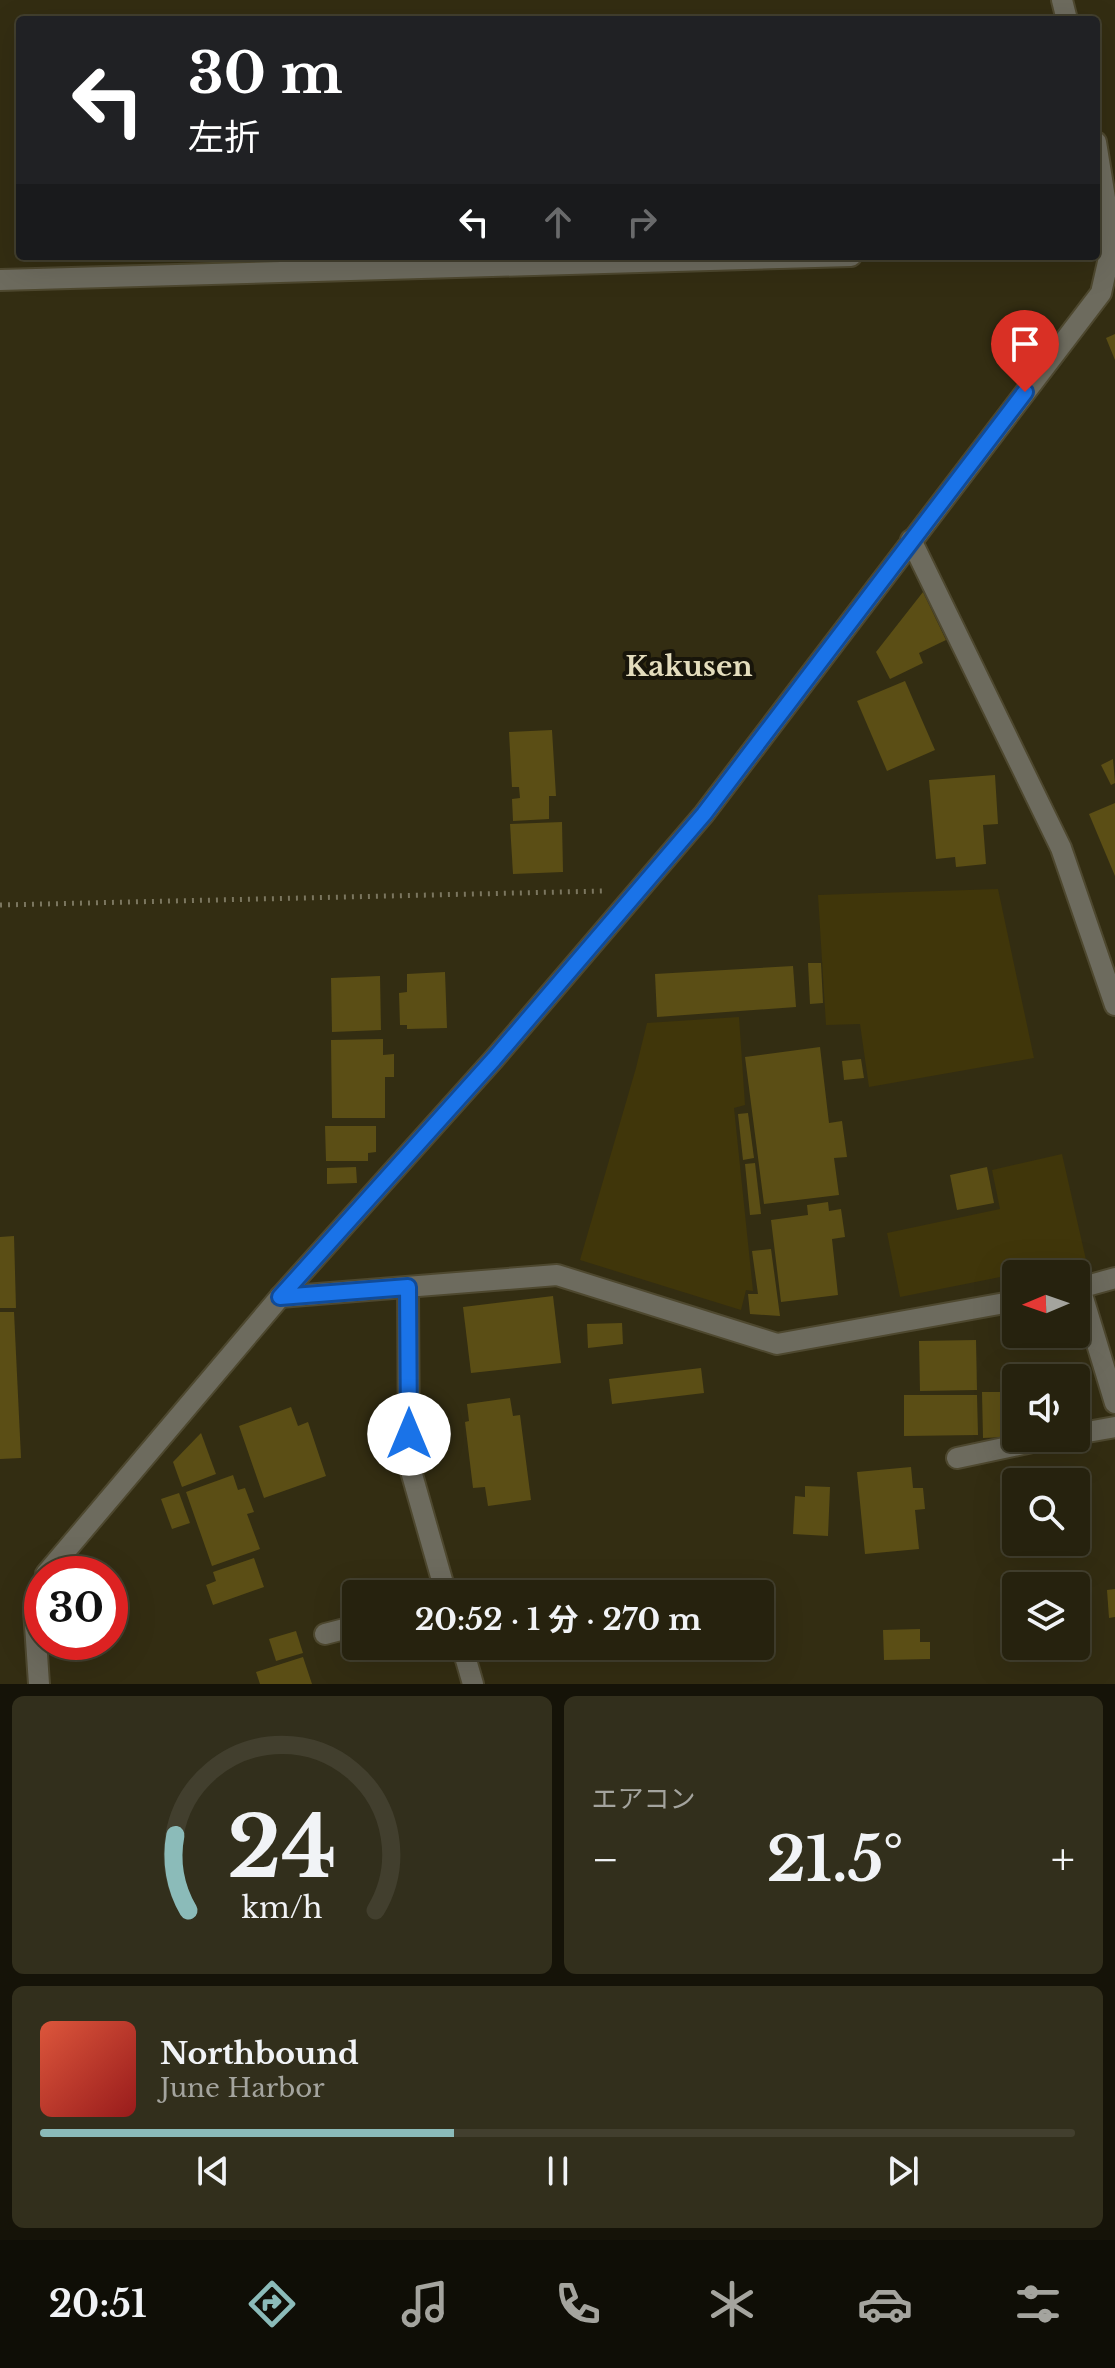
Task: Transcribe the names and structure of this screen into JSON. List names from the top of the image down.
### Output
{
  "districts": ["Kakusen"],
  "north": "left",
  "page": {
    "turn": ["30 m", "左折"],
    "limit": "30",
    "trip": "20:52 · 1 分 · 270 m",
    "tile": "エアコン",
    "heat": ["−", "21.5°", "+"],
    "song": ["Northbound", "June Harbor"],
    "tabs": "20:51",
    "gauge": ["24", "km/h"]
  }
}
